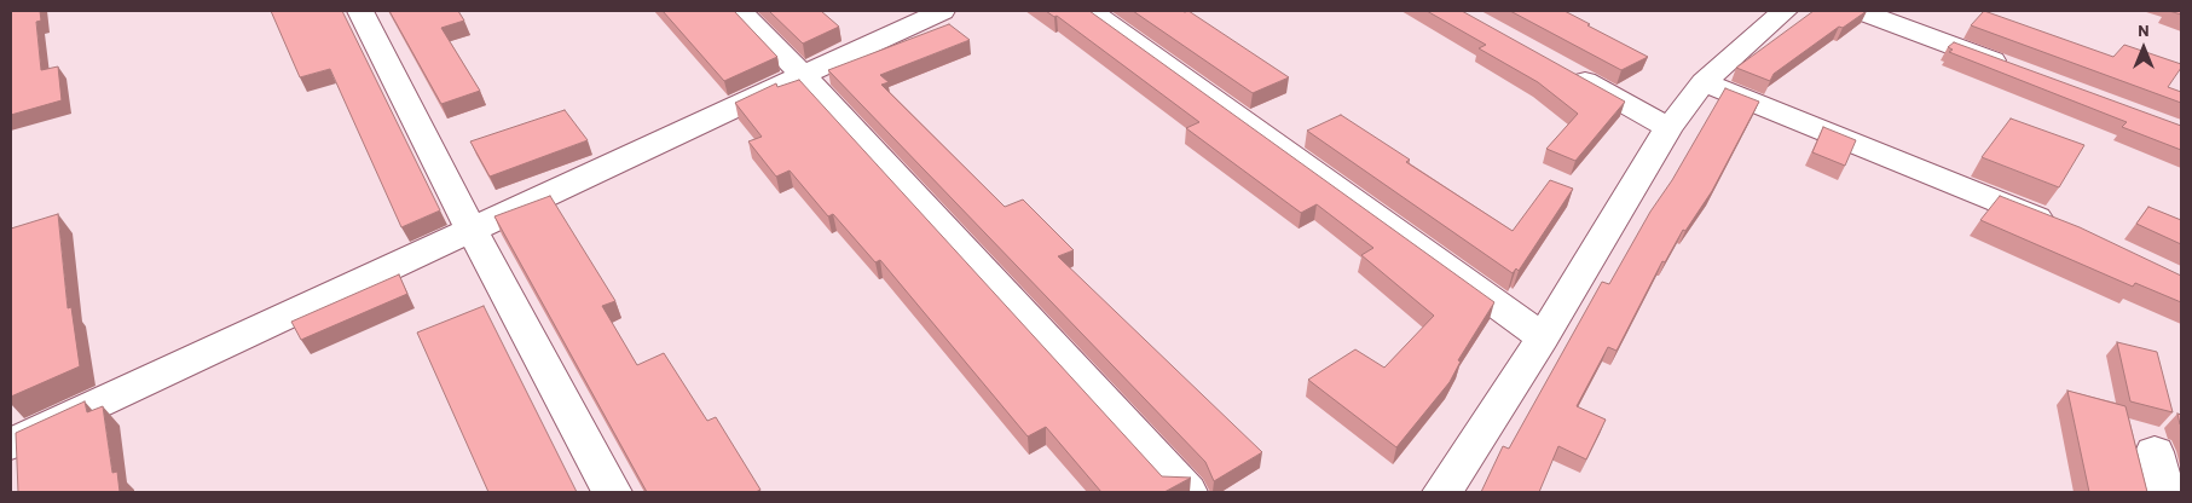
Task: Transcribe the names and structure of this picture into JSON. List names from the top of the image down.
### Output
{
  "north": "top"
}
